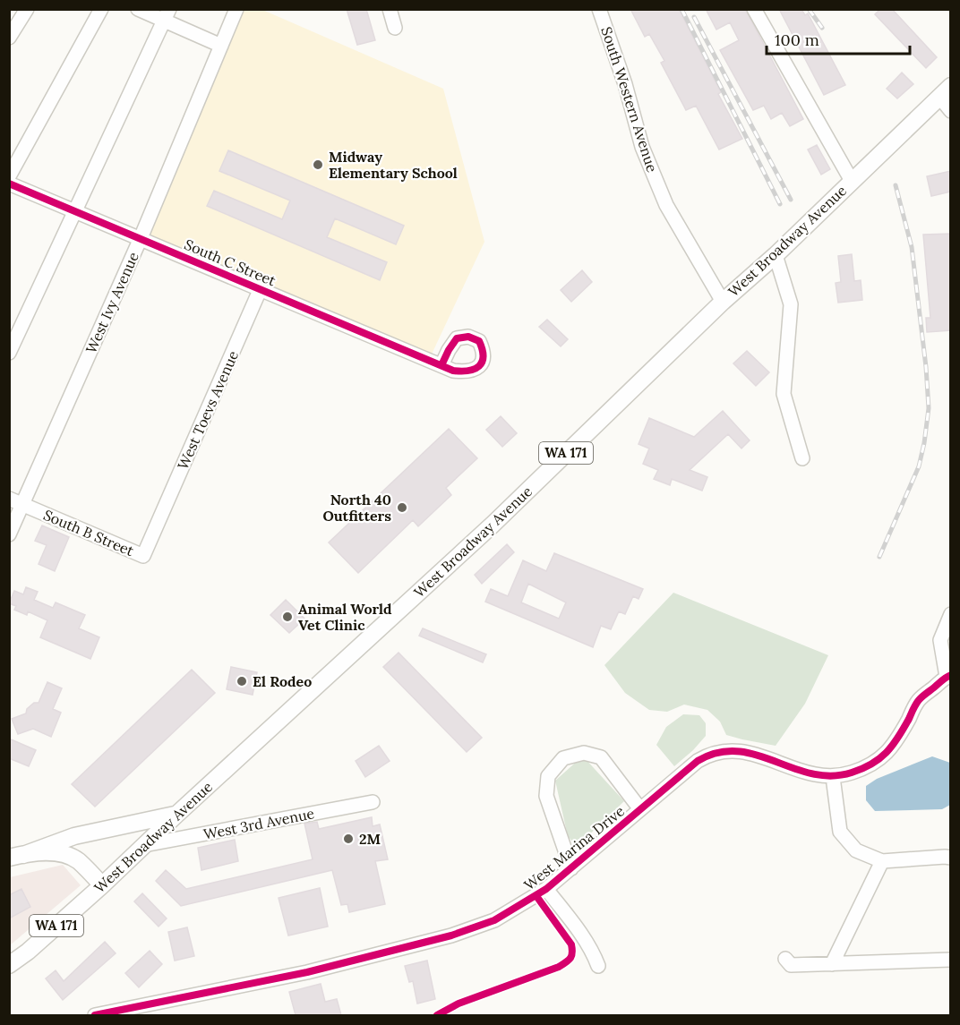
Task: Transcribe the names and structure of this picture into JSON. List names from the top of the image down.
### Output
{
  "streets": {
    "main road": ["West Broadway Avenue", "WA 171"],
    "street": [
      "South Western Avenue",
      "South C Street",
      "West Ivy Avenue",
      "West Toevs Avenue",
      "South B Street",
      "West 3rd Avenue",
      "West Marina Drive"
    ]
  },
  "crossings": [
    ["South Western Avenue", "West Broadway Avenue"],
    ["West Broadway Avenue", "West 3rd Avenue"],
    ["South C Street", "West Ivy Avenue"],
    ["South C Street", "West Toevs Avenue"],
    ["West Ivy Avenue", "South B Street"],
    ["West Toevs Avenue", "South B Street"]
  ],
  "places": [
    "Midway Elementary School",
    "North 40 Outfitters",
    "Animal World Vet Clinic",
    "El Rodeo",
    "2M"
  ],
  "scale_bar": "100 m"
}
